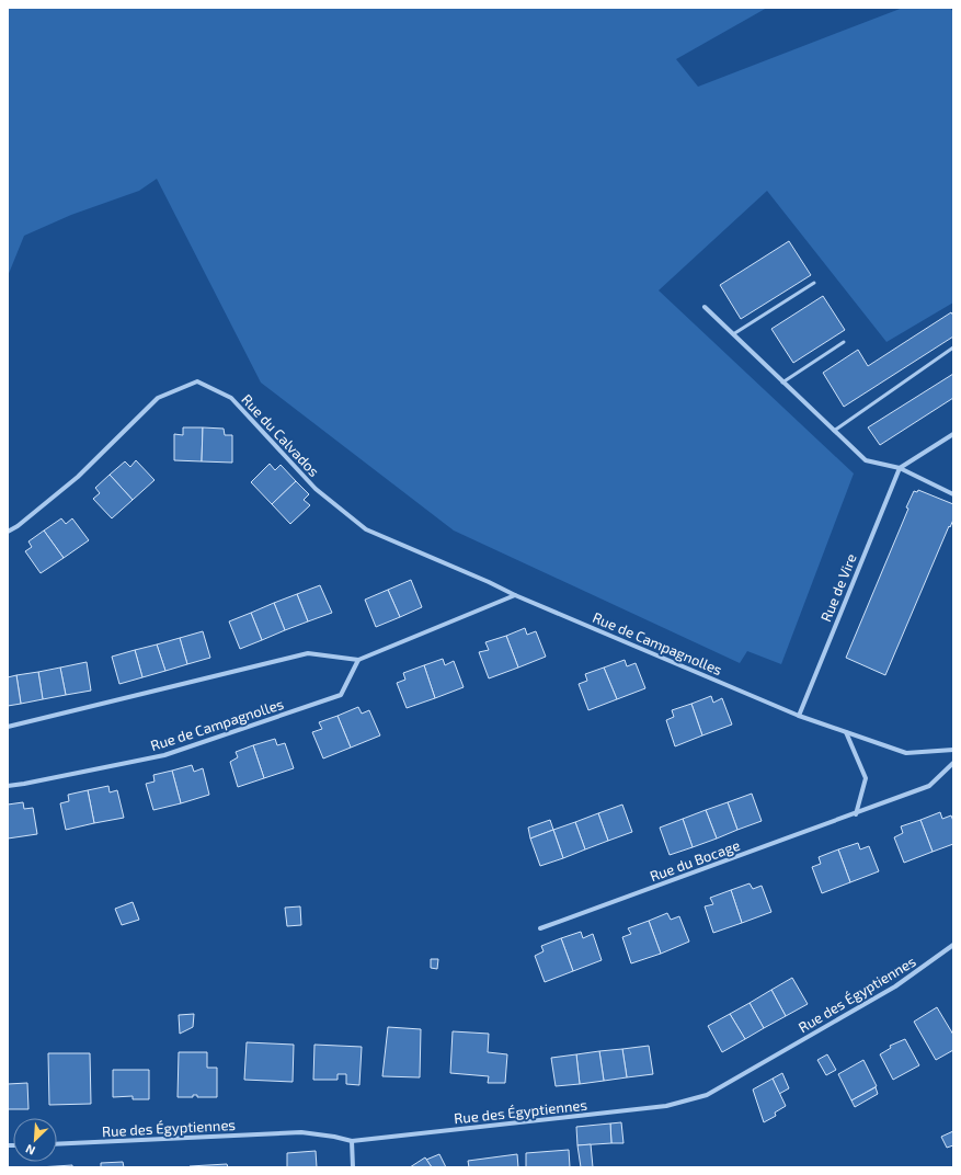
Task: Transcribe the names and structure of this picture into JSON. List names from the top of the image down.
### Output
{
  "streets": {
    "street": [
      "Rue du Calvados",
      "Rue de Vire",
      "Rue de Campagnolles",
      "Rue du Bocage",
      "Rue des Égyptiennes"
    ]
  },
  "crossings": [
    ["Rue du Calvados", "Rue de Campagnolles"],
    ["Rue de Vire", "Rue de Campagnolles"]
  ],
  "north": "bottom left"
}
